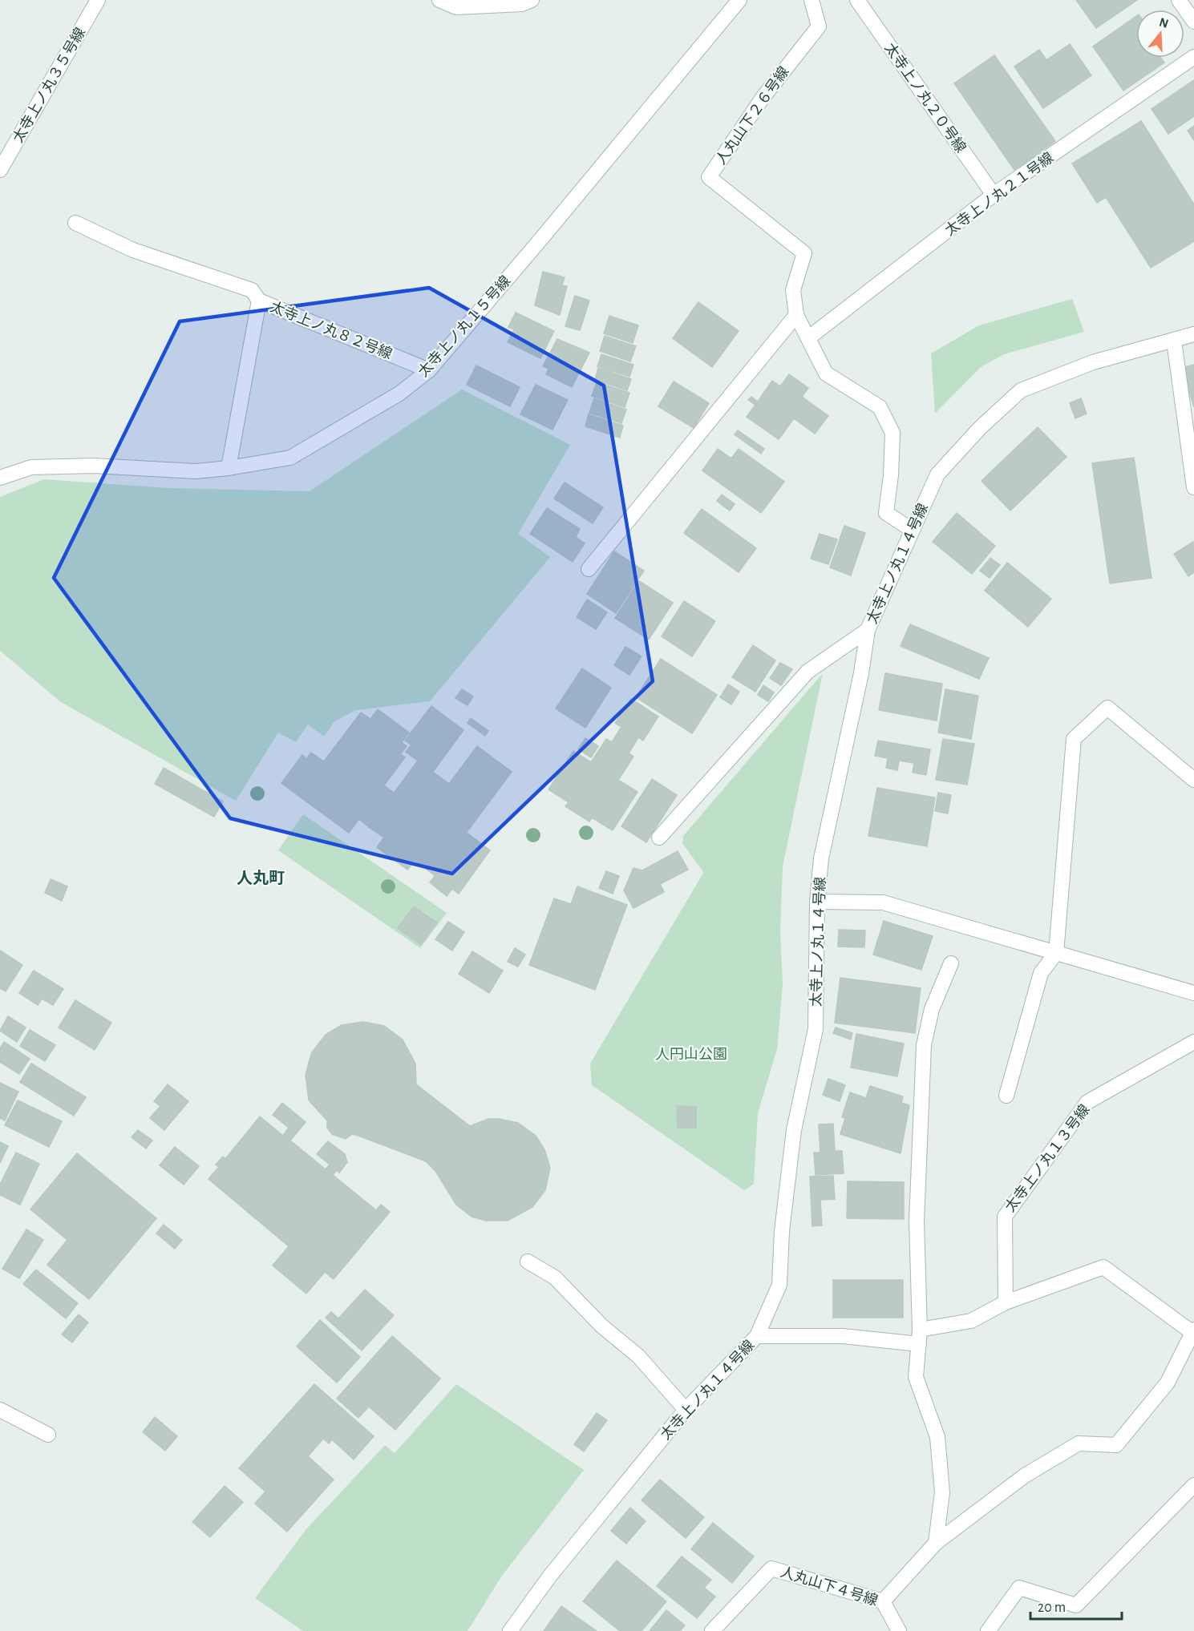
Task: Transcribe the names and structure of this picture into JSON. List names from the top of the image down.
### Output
{
  "streets": {
    "street": [
      "太寺上ノ丸３５号線",
      "太寺上ノ丸２０号線",
      "人丸山下２６号線",
      "太寺上ノ丸２１号線",
      "太寺上ノ丸１５号線",
      "太寺上ノ丸８２号線",
      "太寺上ノ丸１４号線",
      "太寺上ノ丸１３号線",
      "人丸山下４号線"
    ]
  },
  "crossings": [
    ["太寺上ノ丸２０号線", "太寺上ノ丸２１号線"],
    ["太寺上ノ丸１５号線", "太寺上ノ丸８２号線"]
  ],
  "districts": ["人丸町"],
  "parks": ["人円山公園"],
  "scale_bar": "20 m",
  "north": "top"
}
